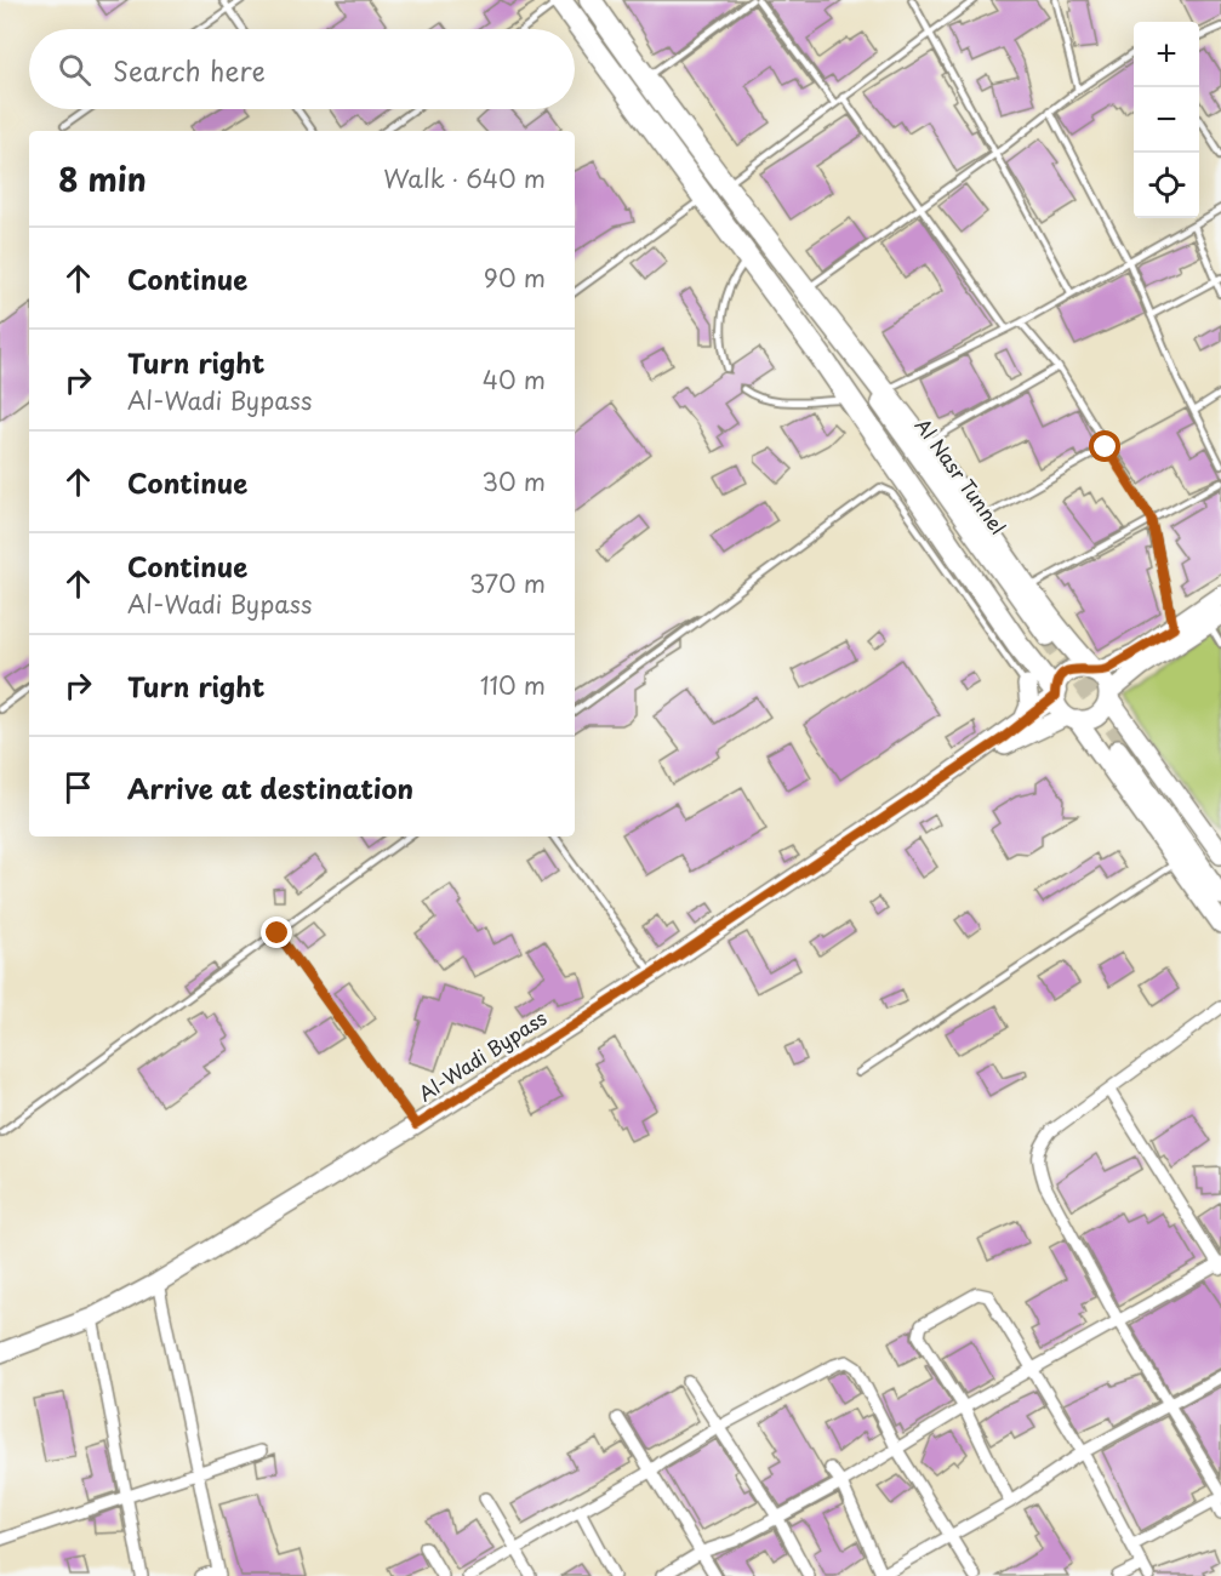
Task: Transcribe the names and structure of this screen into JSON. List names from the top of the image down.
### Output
{
  "streets": {
    "main road": ["Al Nasr Tunnel", "Al-Wadi Bypass"]
  },
  "page": {
    "map_buttons": ["+", "−"],
    "search": "Search here",
    "heading": ["8 min", "Walk · 640 m"],
    "list": [
      ["Continue", "90 m"],
      ["Turn right", "Al-Wadi Bypass", "40 m"],
      ["Continue", "30 m"],
      ["Continue", "Al-Wadi Bypass", "370 m"],
      ["Turn right", "110 m"],
      "Arrive at destination"
    ]
  }
}
